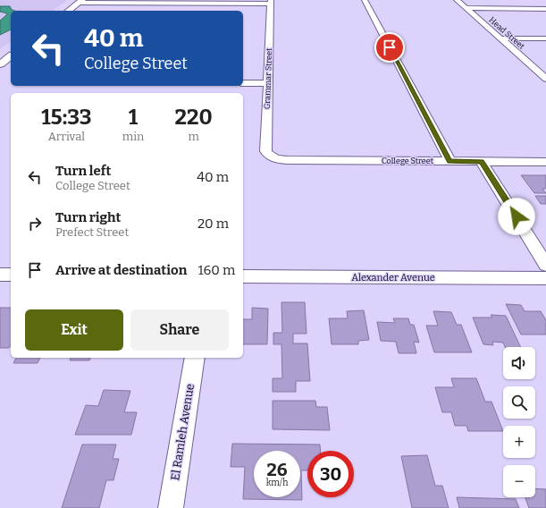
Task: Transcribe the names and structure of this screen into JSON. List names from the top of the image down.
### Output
{
  "streets": {
    "street": [
      "Head Street",
      "Grammar Street",
      "College Street",
      "Alexander Avenue",
      "El Ramleh Avenue"
    ]
  },
  "crossings": [
    ["Grammar Street", "College Street"]
  ],
  "page": {
    "turn": ["40 m", "College Street"],
    "eta": [
      "15:33",
      "Arrival",
      "1",
      "min",
      "220",
      "m"
    ],
    "list": [
      {
        "name": "Turn left",
        "note": "College Street",
        "value": "40 m"
      },
      {
        "name": "Turn right",
        "note": "Prefect Street",
        "value": "20 m"
      },
      {
        "name": "Arrive at destination",
        "value": "160 m"
      }
    ],
    "buttons": ["Exit", "Share"],
    "map_buttons": ["+", "−"],
    "speed": "26 km/h",
    "limit": "30"
  }
}
